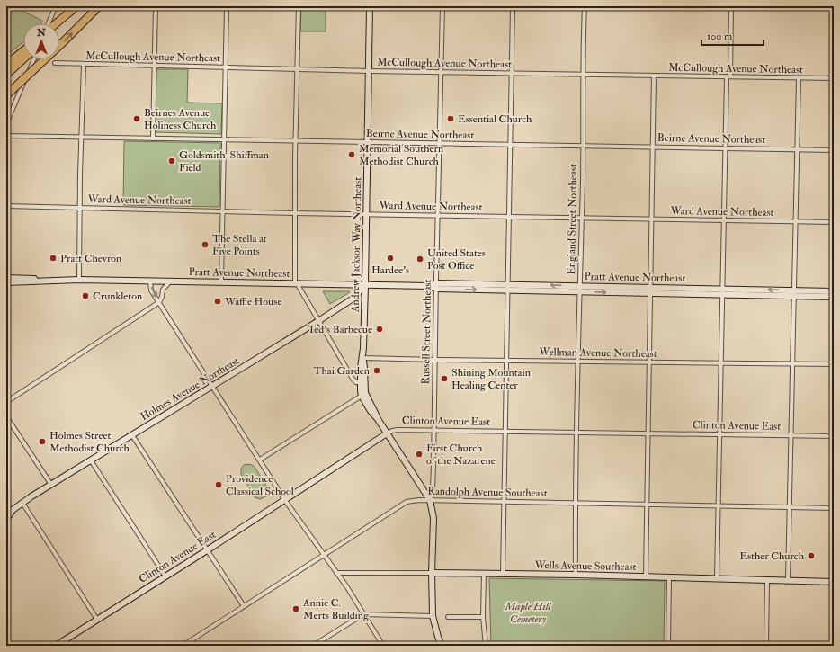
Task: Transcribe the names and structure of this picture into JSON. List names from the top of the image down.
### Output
{
  "streets": {
    "main road": [
      "Andrew Jackson Way Northeast",
      "Pratt Avenue Northeast",
      "Holmes Avenue Northeast",
      "Clinton Avenue East",
      "Wells Avenue Southeast"
    ],
    "street": [
      "McCullough Avenue Northeast",
      "Beirne Avenue Northeast",
      "Ward Avenue Northeast",
      "England Street Northeast",
      "Russell Street Northeast",
      "Wellman Avenue Northeast",
      "Randolph Avenue Southeast"
    ]
  },
  "crossings": [
    ["McCullough Avenue Northeast", "England Street Northeast"],
    ["McCullough Avenue Northeast", "Andrew Jackson Way Northeast"],
    ["McCullough Avenue Northeast", "Russell Street Northeast"],
    ["Beirne Avenue Northeast", "England Street Northeast"],
    ["Beirne Avenue Northeast", "Andrew Jackson Way Northeast"],
    ["Beirne Avenue Northeast", "Russell Street Northeast"],
    ["Ward Avenue Northeast", "England Street Northeast"],
    ["Ward Avenue Northeast", "Andrew Jackson Way Northeast"],
    ["Ward Avenue Northeast", "Russell Street Northeast"],
    ["England Street Northeast", "Pratt Avenue Northeast"],
    ["England Street Northeast", "Wellman Avenue Northeast"],
    ["England Street Northeast", "Clinton Avenue East"],
    ["England Street Northeast", "Randolph Avenue Southeast"],
    ["England Street Northeast", "Wells Avenue Southeast"],
    ["Andrew Jackson Way Northeast", "Pratt Avenue Northeast"],
    ["Andrew Jackson Way Northeast", "Wellman Avenue Northeast"],
    ["Andrew Jackson Way Northeast", "Holmes Avenue Northeast"],
    ["Pratt Avenue Northeast", "Russell Street Northeast"],
    ["Pratt Avenue Northeast", "Holmes Avenue Northeast"],
    ["Russell Street Northeast", "Wellman Avenue Northeast"],
    ["Russell Street Northeast", "Clinton Avenue East"],
    ["Russell Street Northeast", "Randolph Avenue Southeast"]
  ],
  "parks": ["Maple Hill Cemetery"],
  "places": [
    "Beirnes Avenue Holiness Church",
    "Essential Church",
    "Memorial Southern Methodist Church",
    "Goldsmith-Shiffman Field",
    "The Stella at Five Points",
    "Pratt Chevron",
    "Hardee's",
    "United States Post Office",
    "Crunkleton",
    "Waffle House",
    "Ted's Barbecue",
    "Thai Garden",
    "Shining Mountain Healing Center",
    "Holmes Street Methodist Church",
    "First Church of the Nazarene",
    "Providence Classical School",
    "Esther Church",
    "Annie C. Merts Building"
  ],
  "scale_bar": "100 m",
  "north": "top"
}
